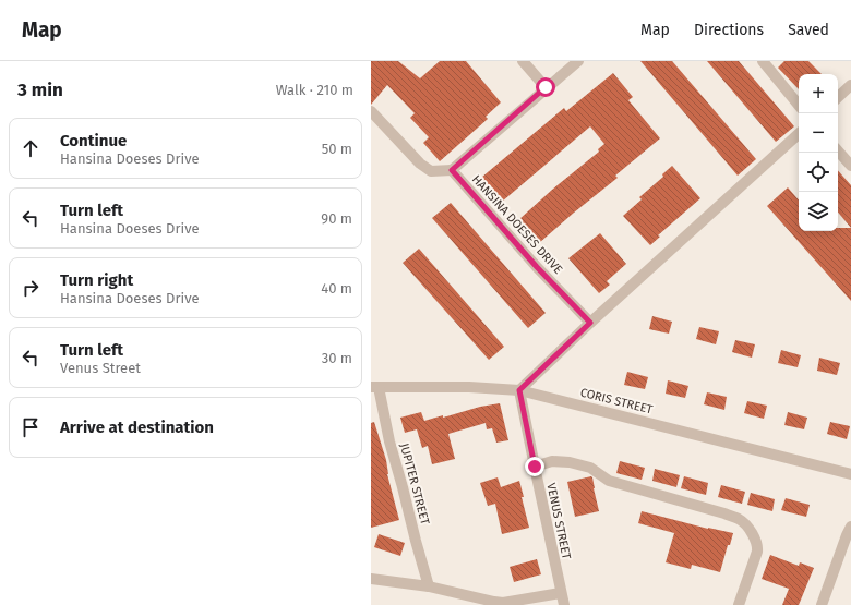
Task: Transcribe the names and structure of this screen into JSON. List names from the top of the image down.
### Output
{
  "streets": {
    "street": [
      "HANSINA DOESES DRIVE",
      "CORIS STREET",
      "JUPITER STREET",
      "VENUS STREET"
    ]
  },
  "crossings": [
    ["CORIS STREET", "JUPITER STREET"],
    ["CORIS STREET", "VENUS STREET"]
  ],
  "page": {
    "header": "Map",
    "nav": ["Map", "Directions", "Saved"],
    "heading": ["3 min", "Walk · 210 m"],
    "map_buttons": ["+", "−"],
    "list": [
      ["Continue", "Hansina Doeses Drive", "50 m"],
      ["Turn left", "Hansina Doeses Drive", "90 m"],
      ["Turn right", "Hansina Doeses Drive", "40 m"],
      ["Turn left", "Venus Street", "30 m"],
      "Arrive at destination"
    ]
  }
}
